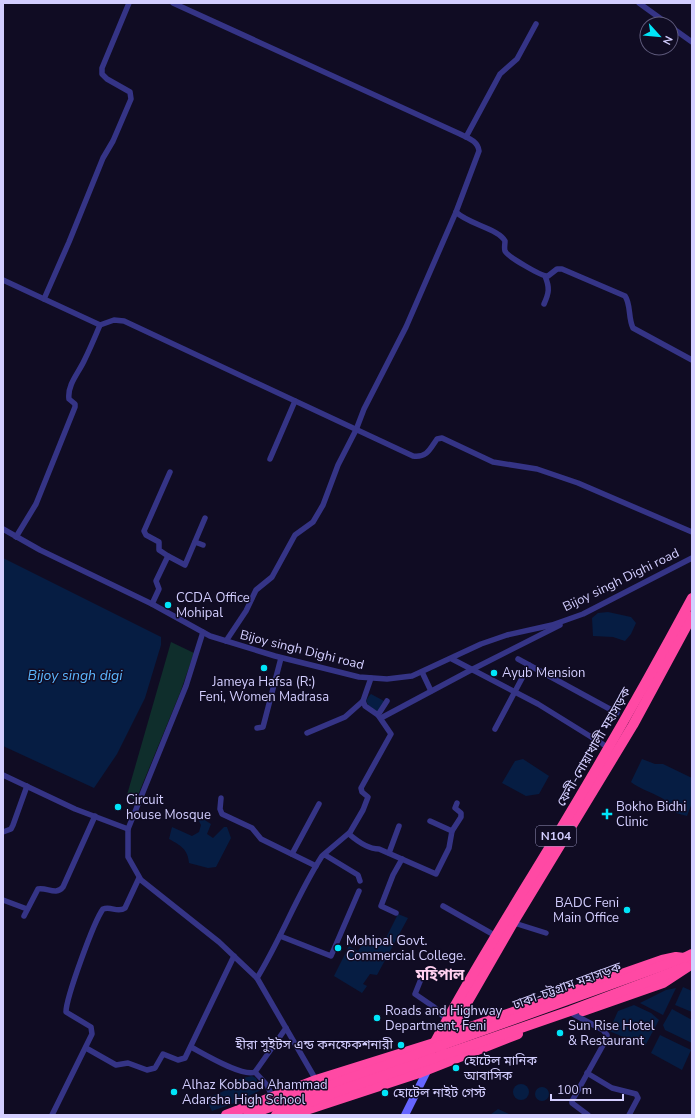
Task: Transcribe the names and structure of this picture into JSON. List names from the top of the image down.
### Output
{
  "streets": {
    "highway": ["ফেনী-নোয়াখালী মহাসড়ক", "N104", "ঢাকা-চট্টগ্রাম মহাসড়ক"],
    "street": ["Bijoy singh Dighi road"]
  },
  "crossings": [
    ["ফেনী-নোয়াখালী মহাসড়ক", "N104"]
  ],
  "districts": ["মহিপাল"],
  "water": ["Bijoy singh digi"],
  "places": {
    "other": [
      "CCDA Office Mohipal",
      "Jameya Hafsa (R:) Feni, Women Madrasa",
      "Ayub Mension",
      "Circuit house Mosque",
      "BADC Feni Main Office",
      "Mohipal Govt. Commercial College.",
      "Roads and Highway Department, Feni",
      "Sun Rise Hotel & Restaurant",
      "হীরা সুইটস এন্ড কনফেকশনারী",
      "হোটেল মানিক আবাসিক",
      "Alhaz Kobbad Ahammad Adarsha High School",
      "হোটেল নাইট গেস্ট"
    ],
    "health": ["Bokho Bidhi Clinic"]
  },
  "scale_bar": "100 m",
  "north": "bottom right"
}
